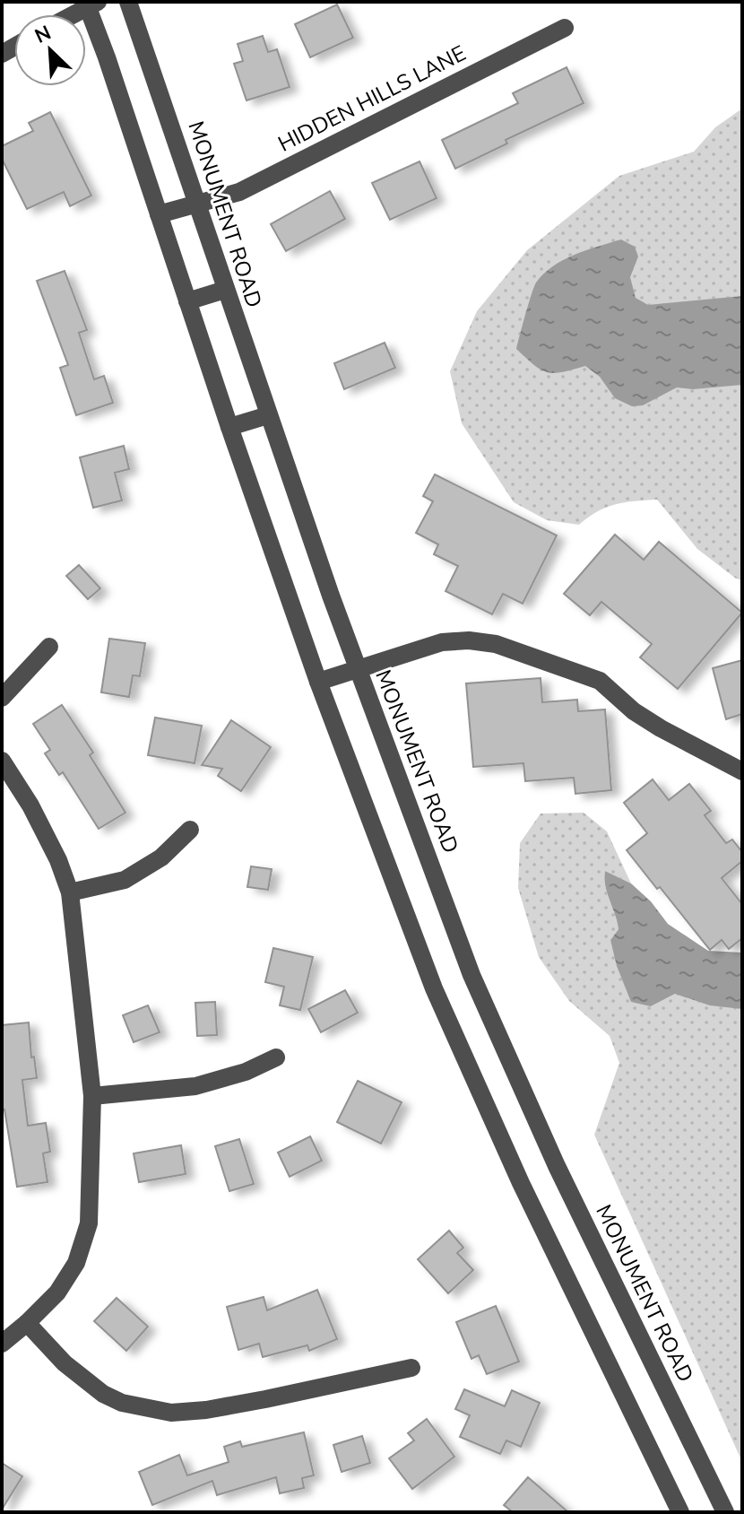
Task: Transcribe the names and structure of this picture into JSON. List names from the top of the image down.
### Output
{
  "streets": {
    "street": ["HIDDEN HILLS LANE", "MONUMENT ROAD"]
  },
  "crossings": [
    ["HIDDEN HILLS LANE", "MONUMENT ROAD"]
  ],
  "north": "top left"
}
